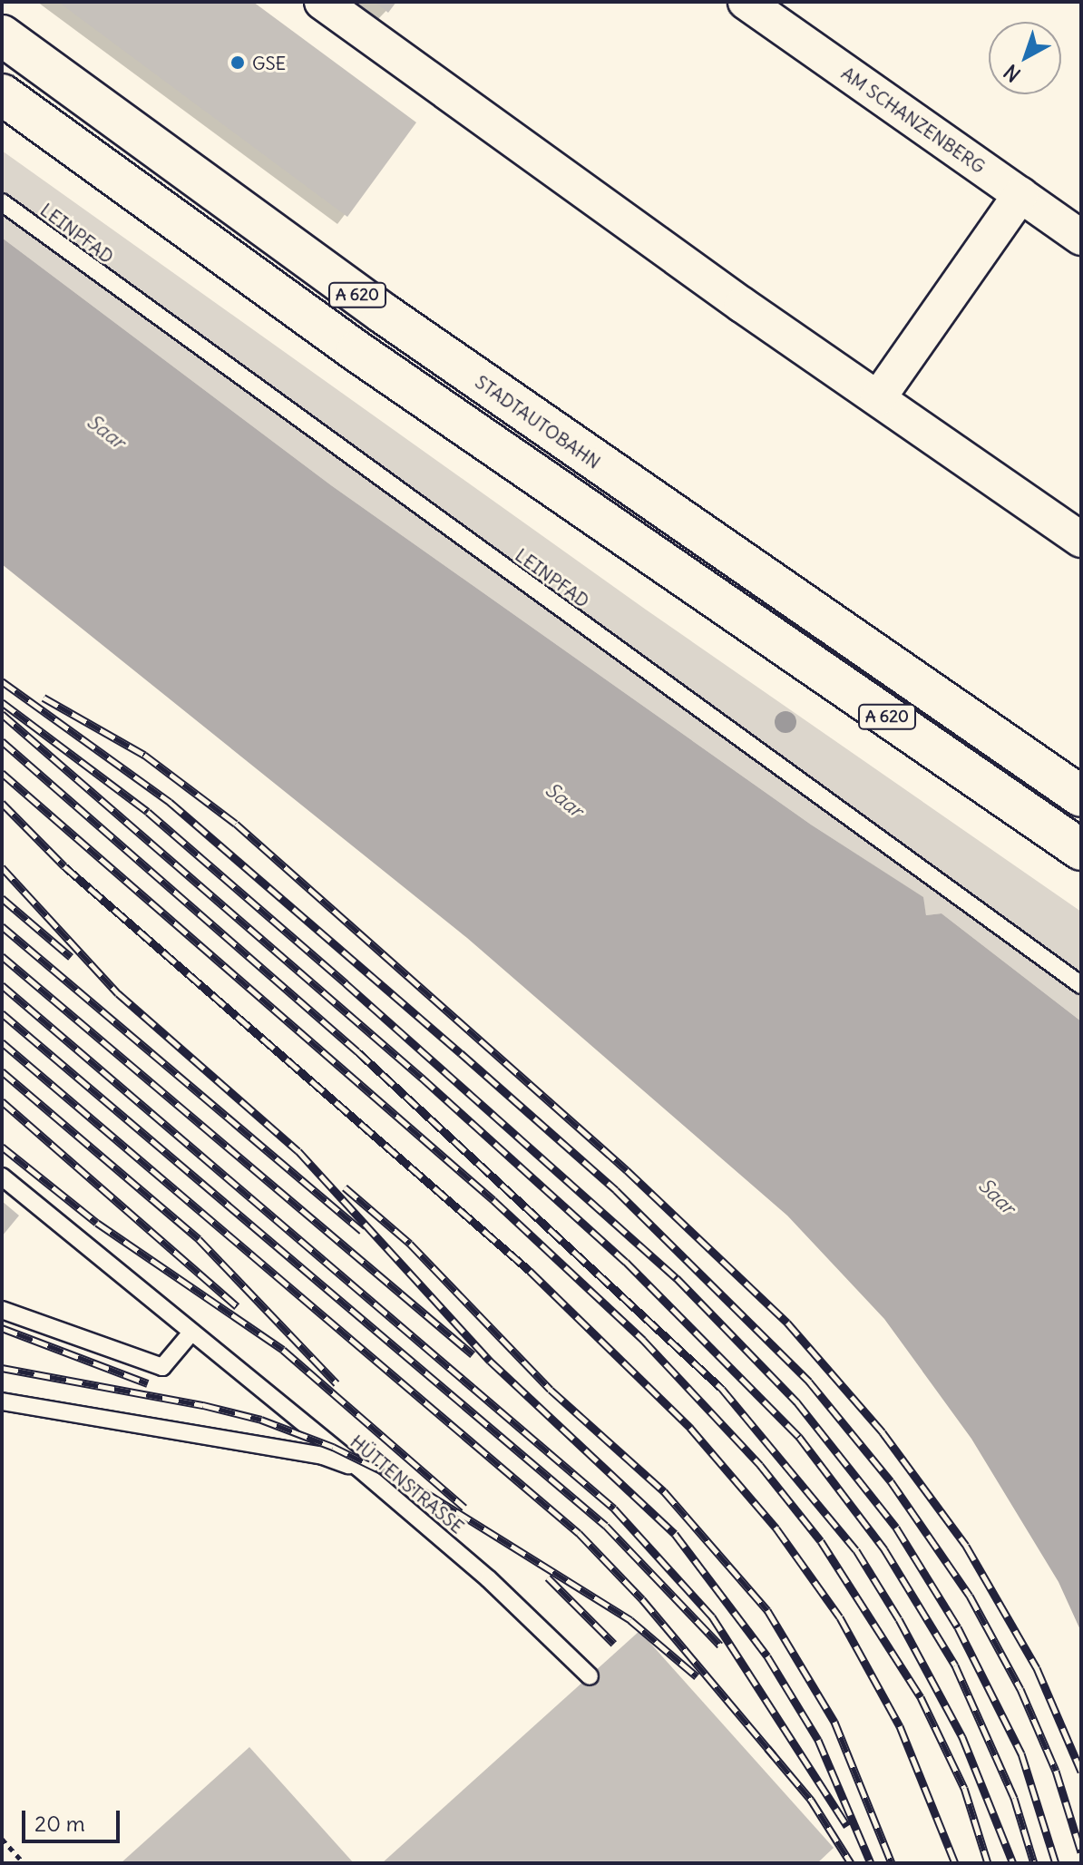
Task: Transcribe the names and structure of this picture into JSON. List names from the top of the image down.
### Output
{
  "streets": {
    "highway": ["A 620", "STADTAUTOBAHN"],
    "street": ["AM SCHANZENBERG"],
    "lane": ["LEINPFAD", "HÜTTENSTRASSE"]
  },
  "water": ["Saar"],
  "places": ["GSE"],
  "scale_bar": "20 m",
  "north": "bottom left"
}
